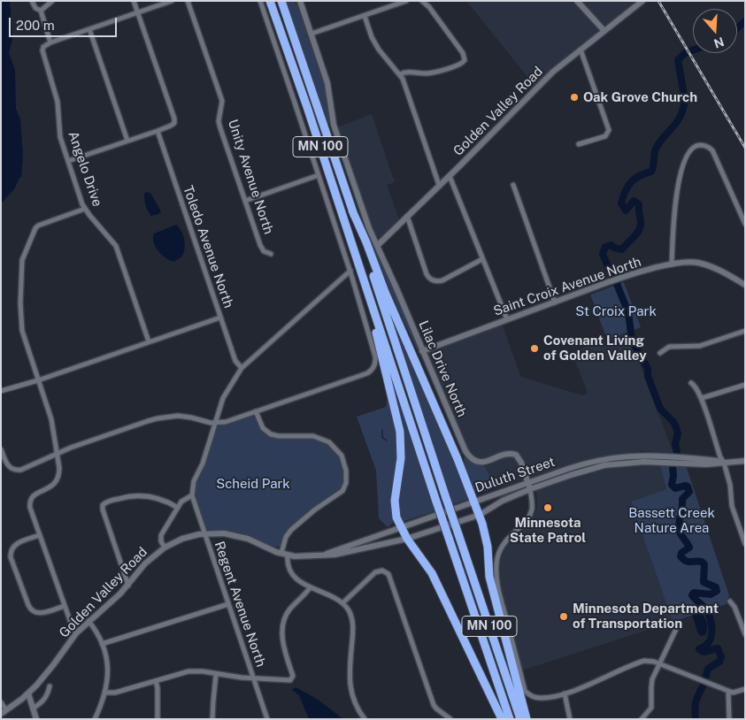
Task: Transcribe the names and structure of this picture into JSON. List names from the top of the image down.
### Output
{
  "streets": {
    "highway": ["MN 100"],
    "street": [
      "Golden Valley Road",
      "Angelo Drive",
      "Unity Avenue North",
      "Toledo Avenue North",
      "Saint Croix Avenue North",
      "Lilac Drive North",
      "Duluth Street",
      "Regent Avenue North"
    ]
  },
  "crossings": [
    ["Golden Valley Road", "Lilac Drive North"],
    ["Golden Valley Road", "Duluth Street"],
    ["Golden Valley Road", "Regent Avenue North"],
    ["Saint Croix Avenue North", "Lilac Drive North"],
    ["Lilac Drive North", "Duluth Street"],
    ["Duluth Street", "Regent Avenue North"]
  ],
  "parks": ["St Croix Park", "Scheid Park", "Bassett Creek Nature Area"],
  "places": [
    "Oak Grove Church",
    "Covenant Living of Golden Valley",
    "Minnesota State Patrol",
    "Minnesota Department of Transportation"
  ],
  "scale_bar": "200 m",
  "north": "bottom"
}
